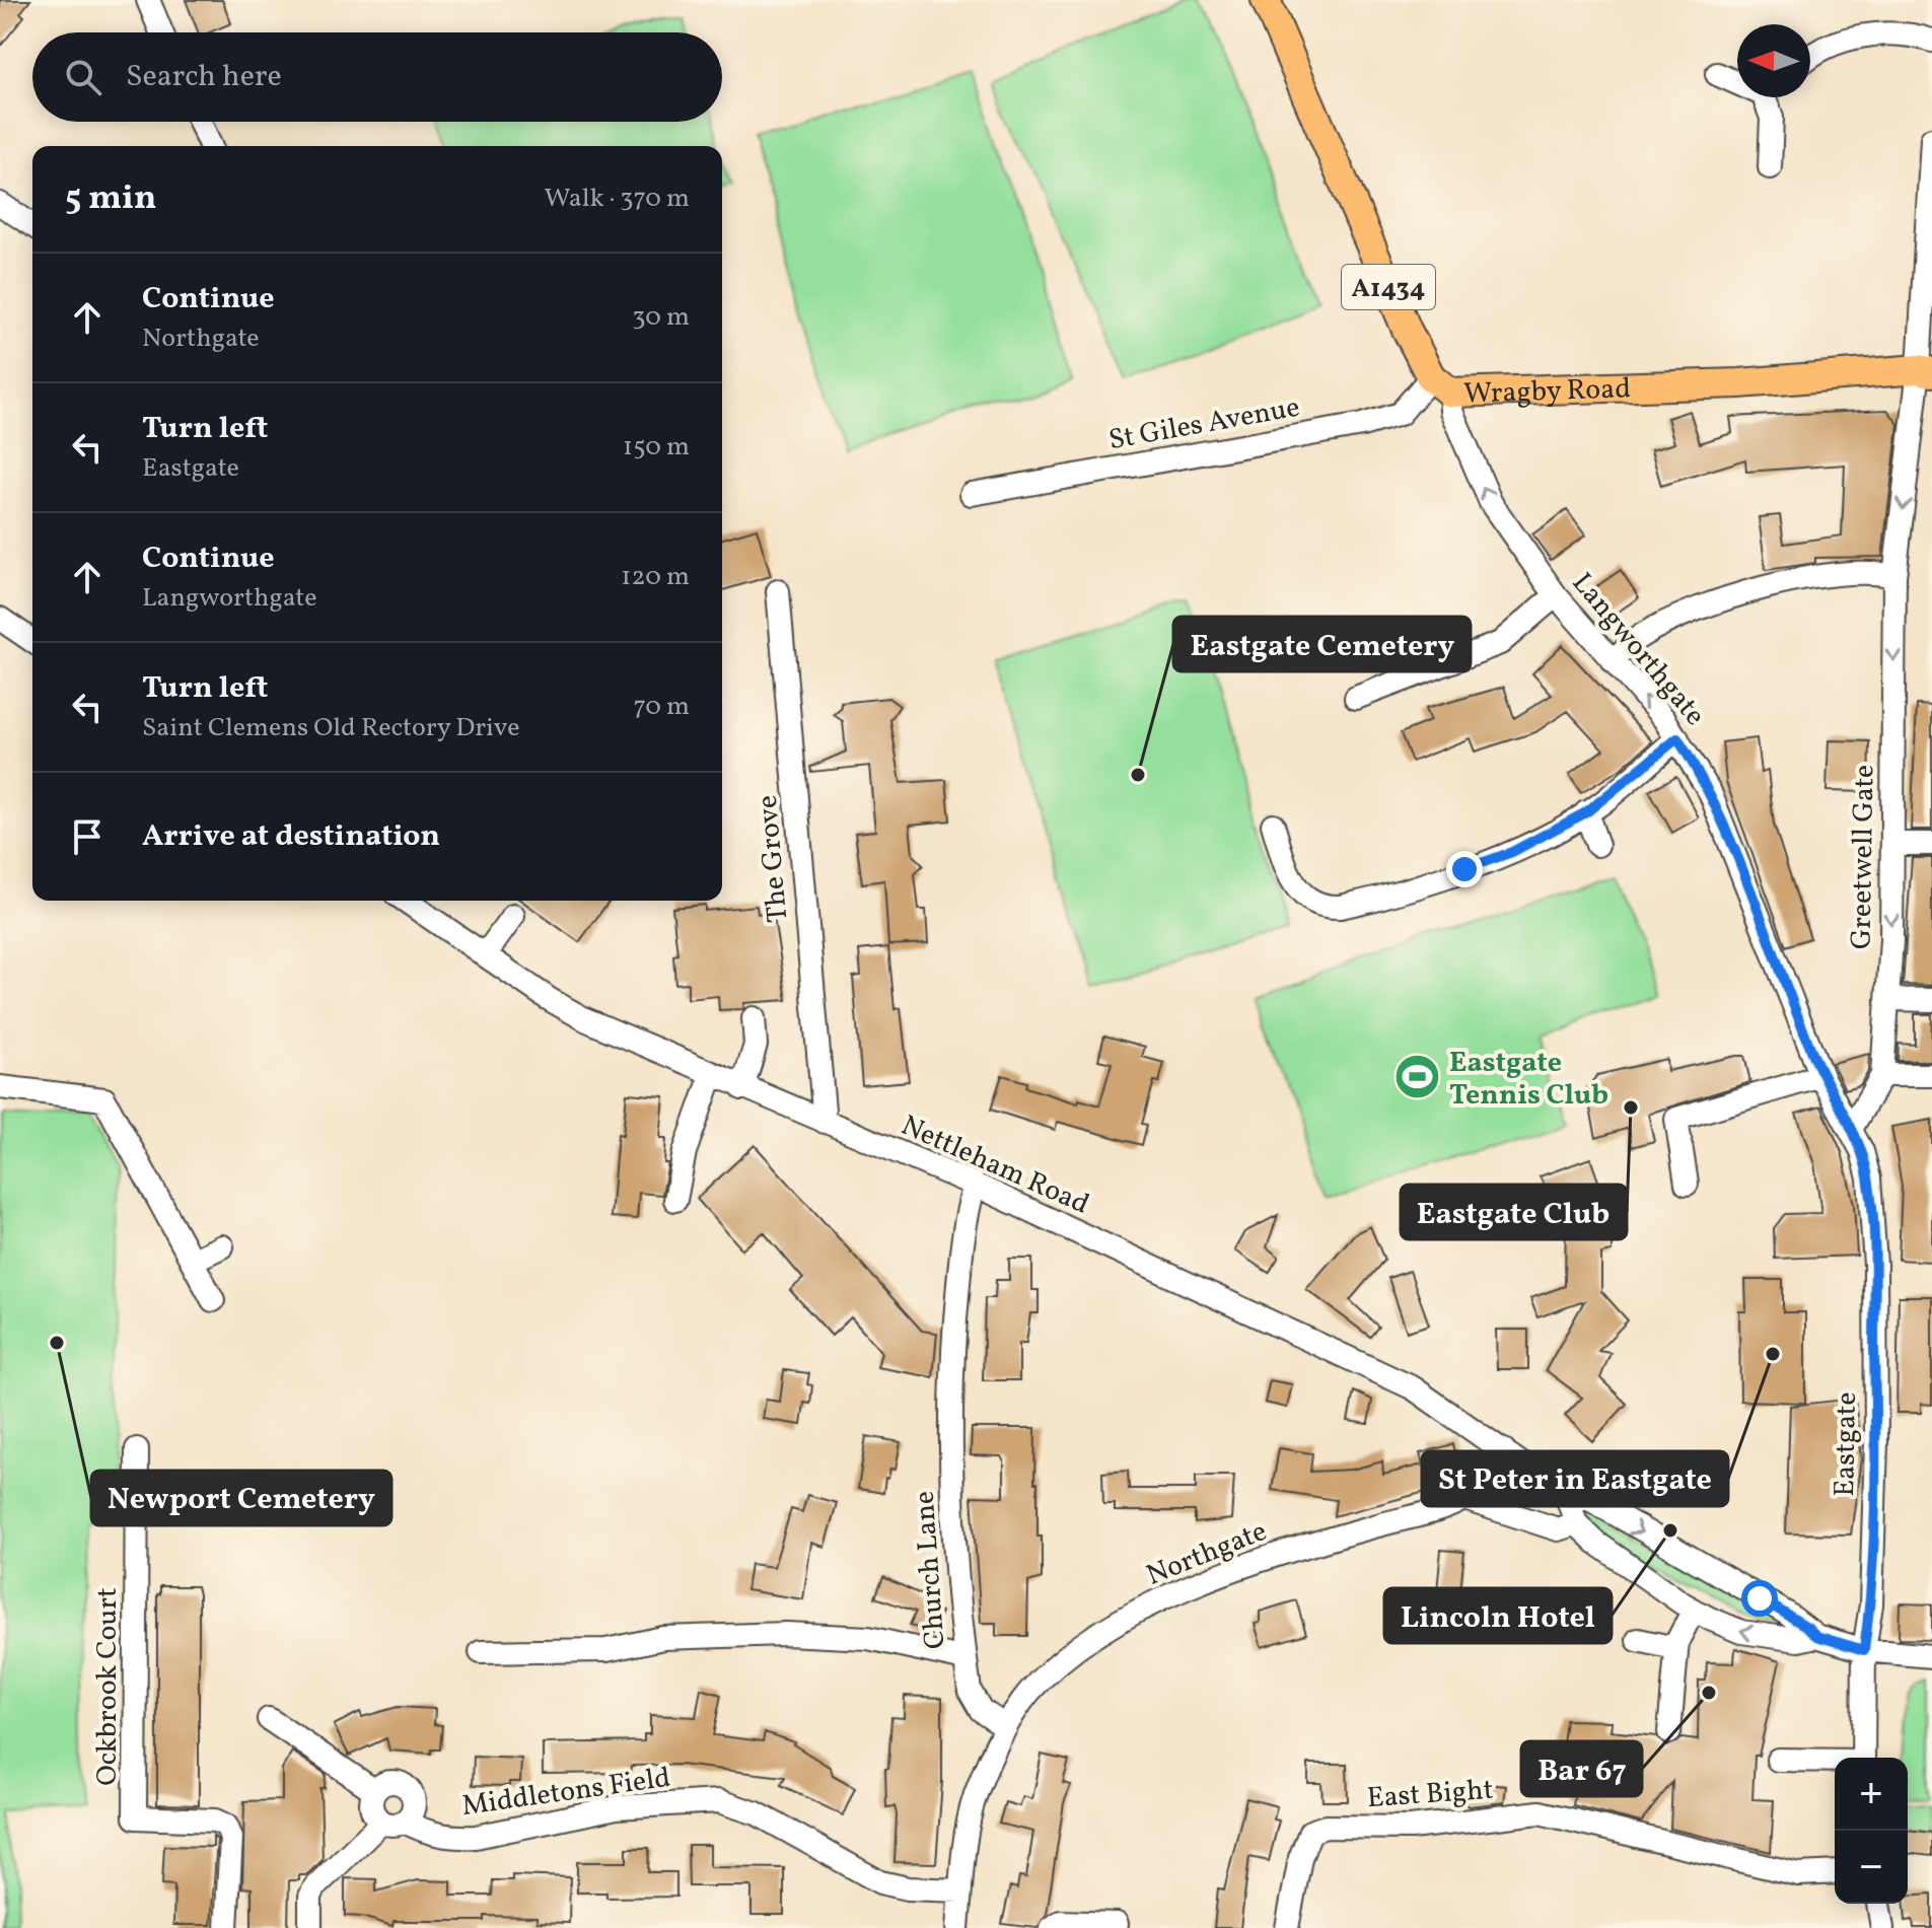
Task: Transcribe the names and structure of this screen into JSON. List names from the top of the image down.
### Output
{
  "streets": {
    "main road": ["A1434", "Wragby Road"],
    "street": [
      "St Giles Avenue",
      "Langworthgate",
      "Greetwell Gate",
      "The Grove",
      "Nettleham Road",
      "Eastgate",
      "Northgate",
      "Church Lane",
      "Ockbrook Court",
      "Middletons Field",
      "East Bight"
    ]
  },
  "crossings": [
    ["Wragby Road", "St Giles Avenue"],
    ["Wragby Road", "Langworthgate"],
    ["Wragby Road", "Greetwell Gate"],
    ["St Giles Avenue", "Langworthgate"],
    ["Langworthgate", "Greetwell Gate"],
    ["Langworthgate", "Eastgate"],
    ["Greetwell Gate", "Eastgate"],
    ["The Grove", "Nettleham Road"],
    ["Nettleham Road", "Church Lane"],
    ["Northgate", "Church Lane"]
  ],
  "one_way": ["Langworthgate", "Greetwell Gate"],
  "places": {
    "other": [
      "Eastgate Cemetery",
      "Eastgate Club",
      "Newport Cemetery",
      "St Peter in Eastgate",
      "Lincoln Hotel",
      "Bar 67"
    ],
    "sports": ["Eastgate Tennis Club"]
  },
  "north": "left",
  "page": {
    "search": "Search here",
    "heading": ["5 min", "Walk · 370 m"],
    "list": [
      ["Continue", "Northgate", "30 m"],
      ["Turn left", "Eastgate", "150 m"],
      ["Continue", "Langworthgate", "120 m"],
      ["Turn left", "Saint Clemens Old Rectory Drive", "70 m"],
      "Arrive at destination"
    ],
    "map_buttons": ["+", "−"]
  }
}
